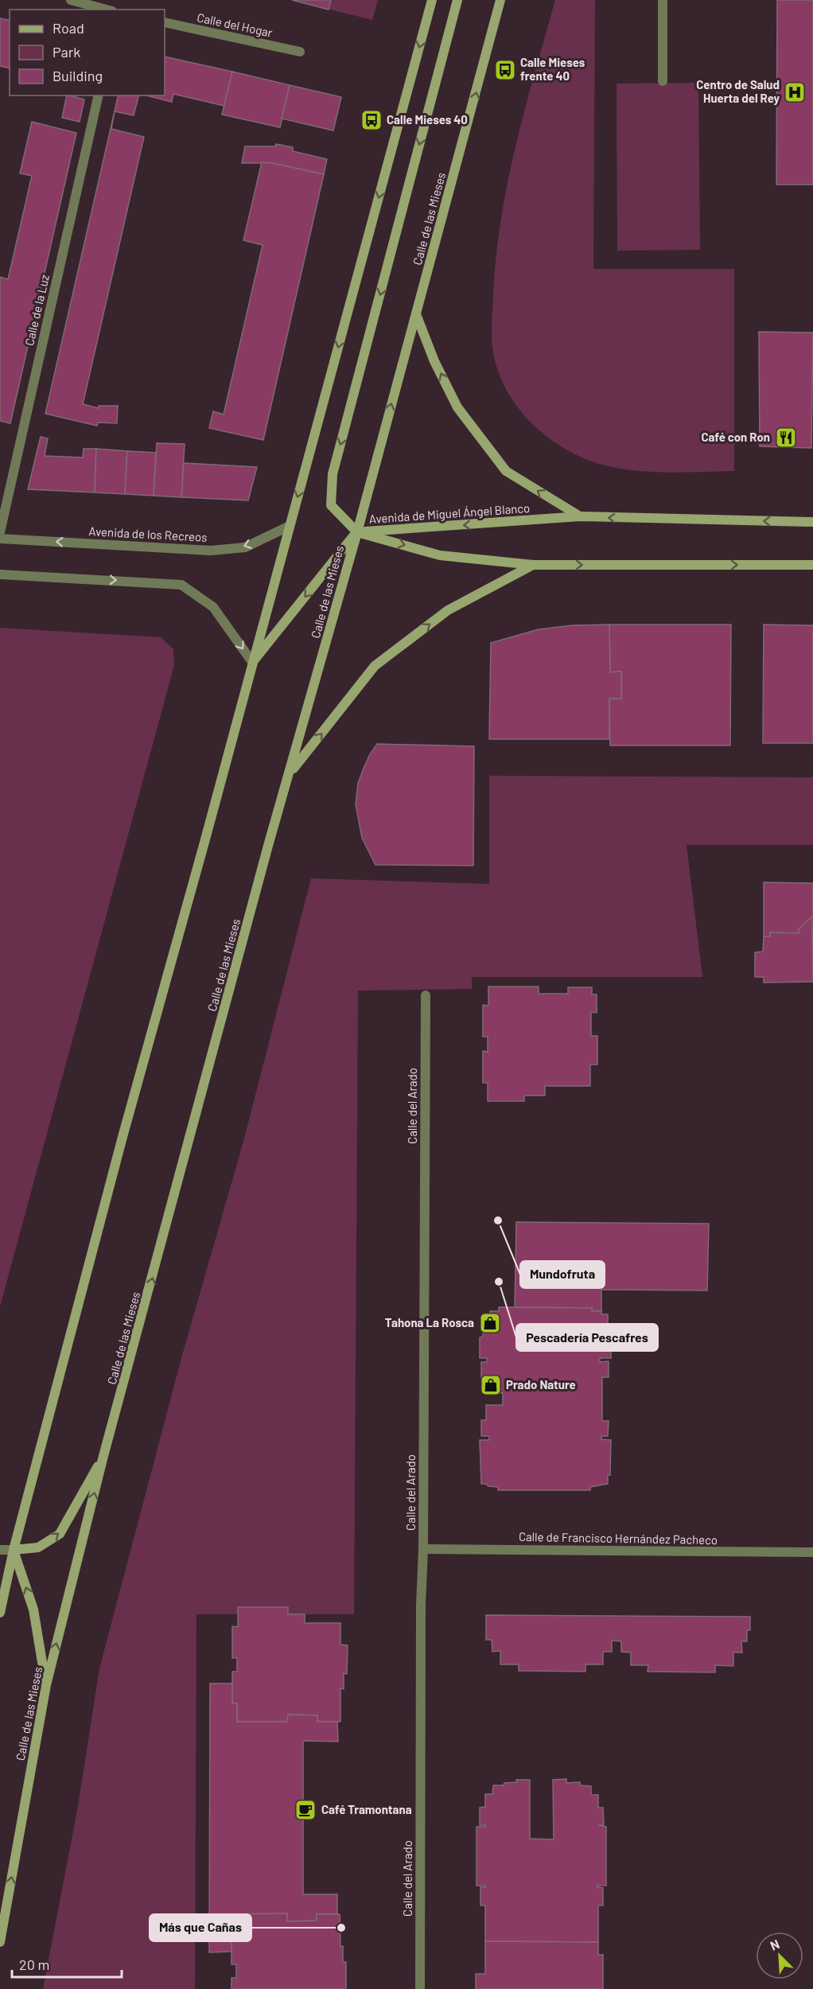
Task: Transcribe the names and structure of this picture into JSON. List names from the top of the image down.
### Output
{
  "streets": {
    "main road": ["Calle de las Mieses", "Avenida de Miguel Ángel Blanco"],
    "street": [
      "Calle del Hogar",
      "Calle de la Luz",
      "Avenida de los Recreos",
      "Calle del Arado",
      "Calle de Francisco Hernández Pacheco"
    ]
  },
  "crossings": [
    ["Calle de las Mieses", "Avenida de Miguel Ángel Blanco"],
    ["Calle del Arado", "Calle de Francisco Hernández Pacheco"]
  ],
  "one_way": ["Avenida de los Recreos"],
  "places": {
    "bus stop": ["Calle Mieses frente 40", "Calle Mieses 40"],
    "hospital": ["Centro de Salud Huerta del Rey"],
    "restaurant": ["Café con Ron"],
    "other": ["Mundofruta", "Pescadería Pescafres", "Más que Cañas"],
    "shop": ["Tahona La Rosca", "Prado Nature"],
    "cafe": ["Café Tramontana"]
  },
  "legend": ["Road", "Park", "Building"],
  "scale_bar": "20 m",
  "north": "top left"
}
